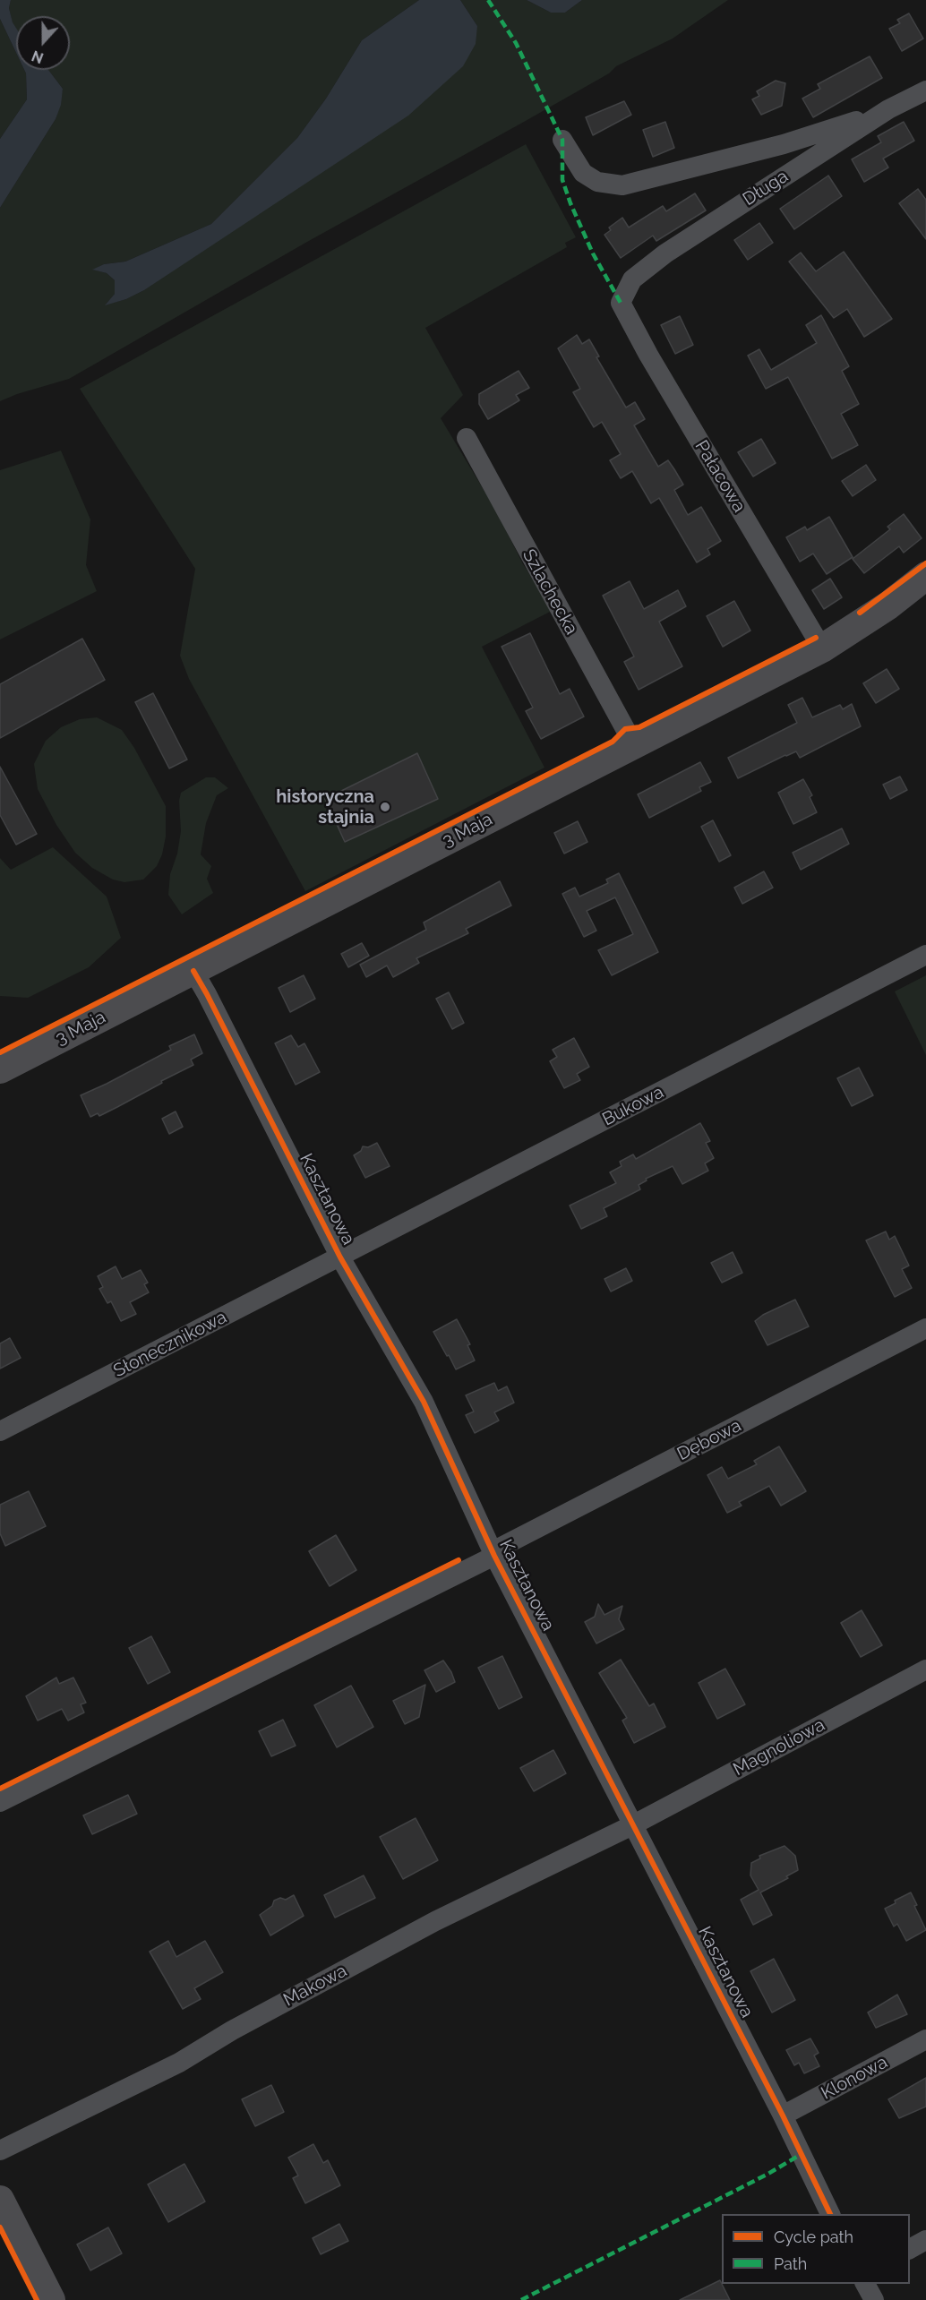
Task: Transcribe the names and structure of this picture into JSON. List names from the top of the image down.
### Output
{
  "streets": {
    "street": [
      "Długa",
      "Pałacowa",
      "Szlachecka",
      "3 Maja",
      "Bukowa",
      "Kasztanowa",
      "Słonecznikowa",
      "Dębowa",
      "Magnoliowa",
      "Makowa",
      "Klonowa"
    ]
  },
  "crossings": [
    ["Długa", "Pałacowa"],
    ["Pałacowa", "3 Maja"],
    ["Szlachecka", "3 Maja"],
    ["3 Maja", "Kasztanowa"],
    ["Bukowa", "Kasztanowa"],
    ["Bukowa", "Słonecznikowa"],
    ["Kasztanowa", "Słonecznikowa"],
    ["Kasztanowa", "Dębowa"],
    ["Kasztanowa", "Magnoliowa"],
    ["Kasztanowa", "Makowa"],
    ["Kasztanowa", "Klonowa"],
    ["Magnoliowa", "Makowa"]
  ],
  "places": ["historyczna stajnia"],
  "legend": ["Cycle path", "Path"],
  "north": "bottom"
}
